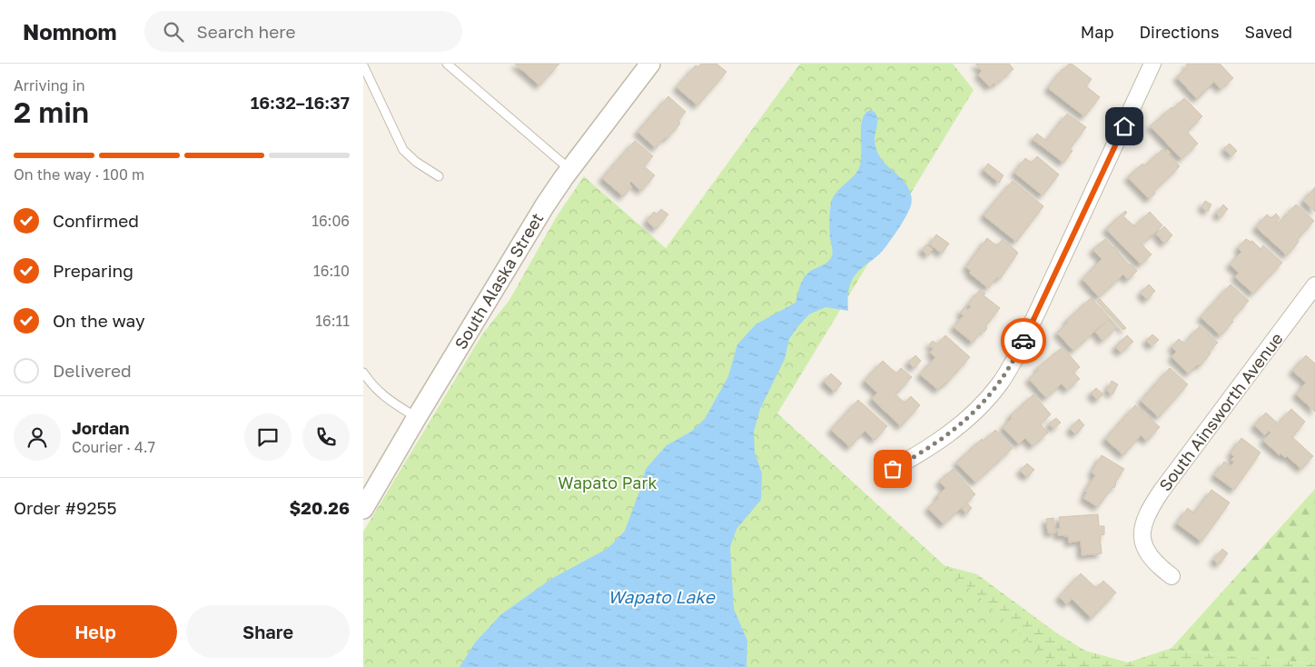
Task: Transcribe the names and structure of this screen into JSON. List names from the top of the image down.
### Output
{
  "streets": {
    "street": ["South Alaska Street", "South Ainsworth Avenue"]
  },
  "water": ["Wapato Lake"],
  "parks": ["Wapato Park"],
  "page": {
    "header": "Nomnom",
    "search": "Search here",
    "nav": ["Map", "Directions", "Saved"],
    "heading": ["2 min", "Arriving in", "16:32–16:37"],
    "panel": [
      "Jordan",
      "Courier · 4.7",
      "Order #9255",
      "$20.26"
    ],
    "bar": "On the way · 100 m",
    "list": [
      ["Confirmed", "16:06"],
      ["Preparing", "16:10"],
      ["On the way", "16:11"],
      "Delivered"
    ],
    "buttons": ["Help", "Share"]
  }
}
